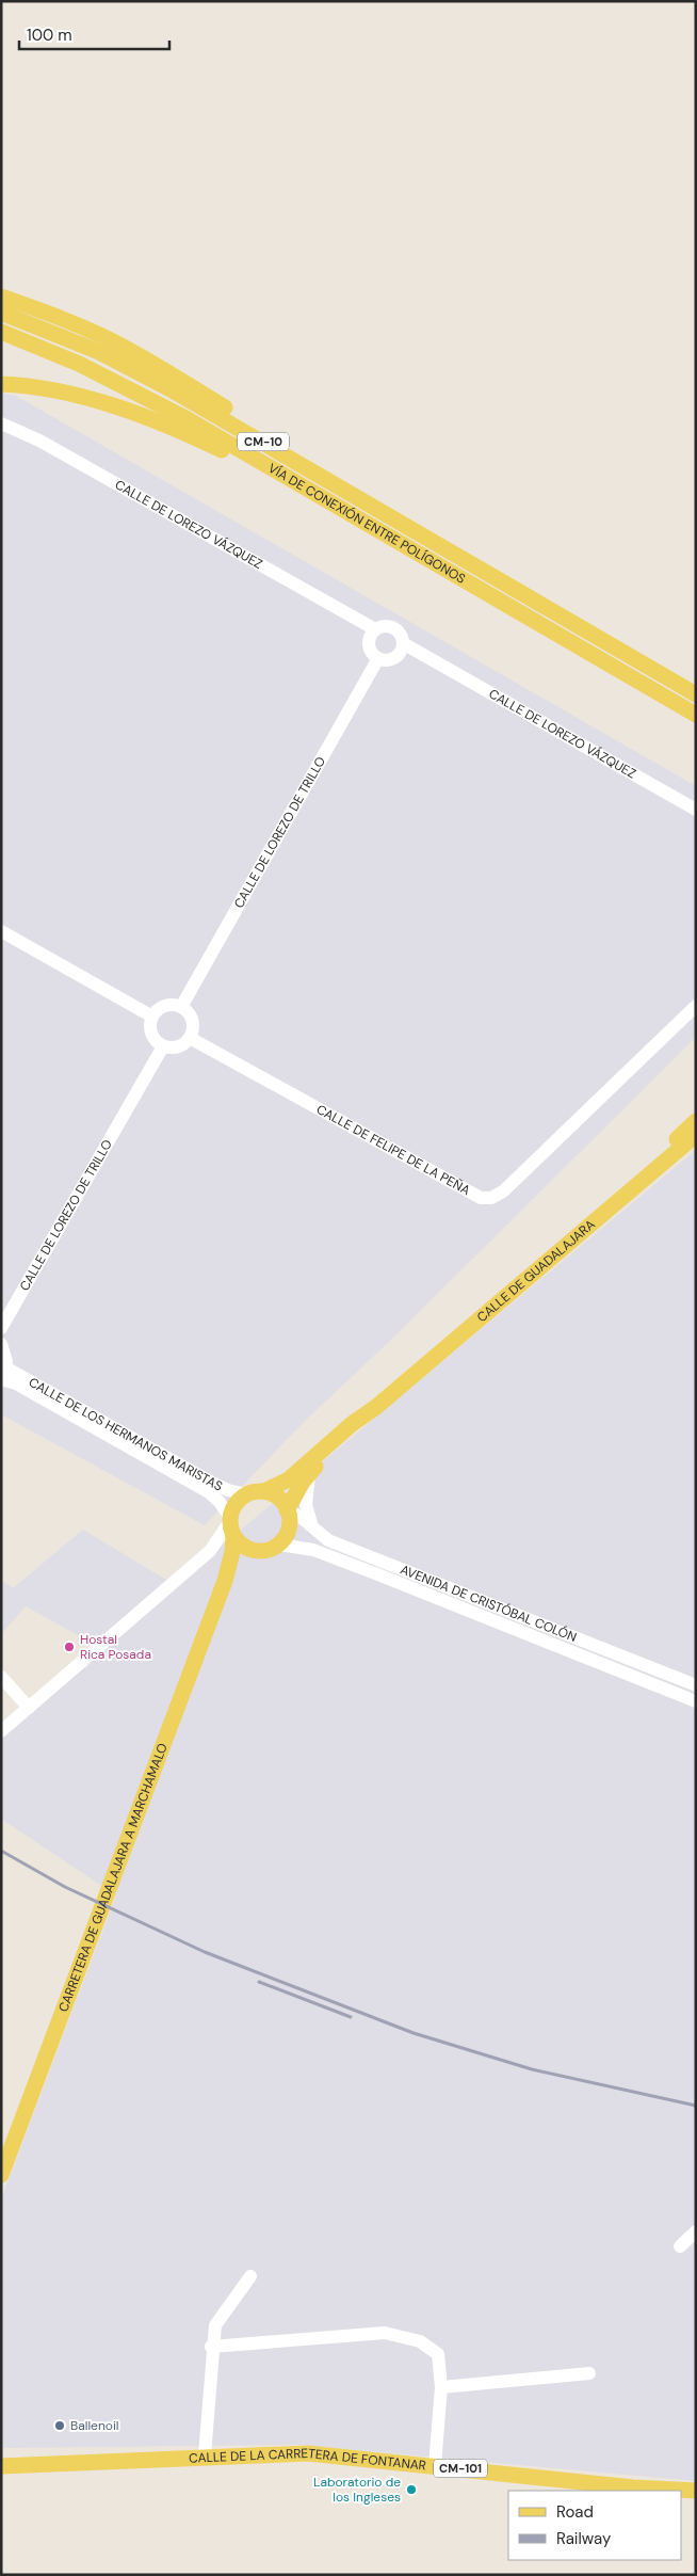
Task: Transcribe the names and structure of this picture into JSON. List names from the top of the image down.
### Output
{
  "streets": {
    "main road": [
      "CM-10",
      "VÍA DE CONEXIÓN ENTRE POLÍGONOS",
      "CALLE DE GUADALAJARA",
      "CARRETERA DE GUADALAJARA A MARCHAMALO",
      "CALLE DE LA CARRETERA DE FONTANAR",
      "CM-101"
    ],
    "street": [
      "CALLE DE LOREZO VÁZQUEZ",
      "CALLE DE LOREZO DE TRILLO",
      "CALLE DE FELIPE DE LA PEÑA",
      "CALLE DE LOS HERMANOS MARISTAS",
      "AVENIDA DE CRISTÓBAL COLÓN"
    ]
  },
  "crossings": [
    ["CM-10", "VÍA DE CONEXIÓN ENTRE POLÍGONOS"],
    ["CALLE DE LOREZO VÁZQUEZ", "CALLE DE LOREZO DE TRILLO"],
    ["CALLE DE LOREZO DE TRILLO", "CALLE DE FELIPE DE LA PEÑA"],
    ["CALLE DE GUADALAJARA", "CALLE DE LOS HERMANOS MARISTAS"],
    ["CALLE DE GUADALAJARA", "AVENIDA DE CRISTÓBAL COLÓN"],
    ["CALLE DE GUADALAJARA", "CARRETERA DE GUADALAJARA A MARCHAMALO"],
    ["CALLE DE LOS HERMANOS MARISTAS", "AVENIDA DE CRISTÓBAL COLÓN"],
    ["CALLE DE LOS HERMANOS MARISTAS", "CARRETERA DE GUADALAJARA A MARCHAMALO"],
    ["AVENIDA DE CRISTÓBAL COLÓN", "CARRETERA DE GUADALAJARA A MARCHAMALO"]
  ],
  "places": ["Hostal Rica Posada", "Ballenoil", "Laboratorio de los Ingleses"],
  "legend": ["Road", "Railway"],
  "scale_bar": "100 m"
}
